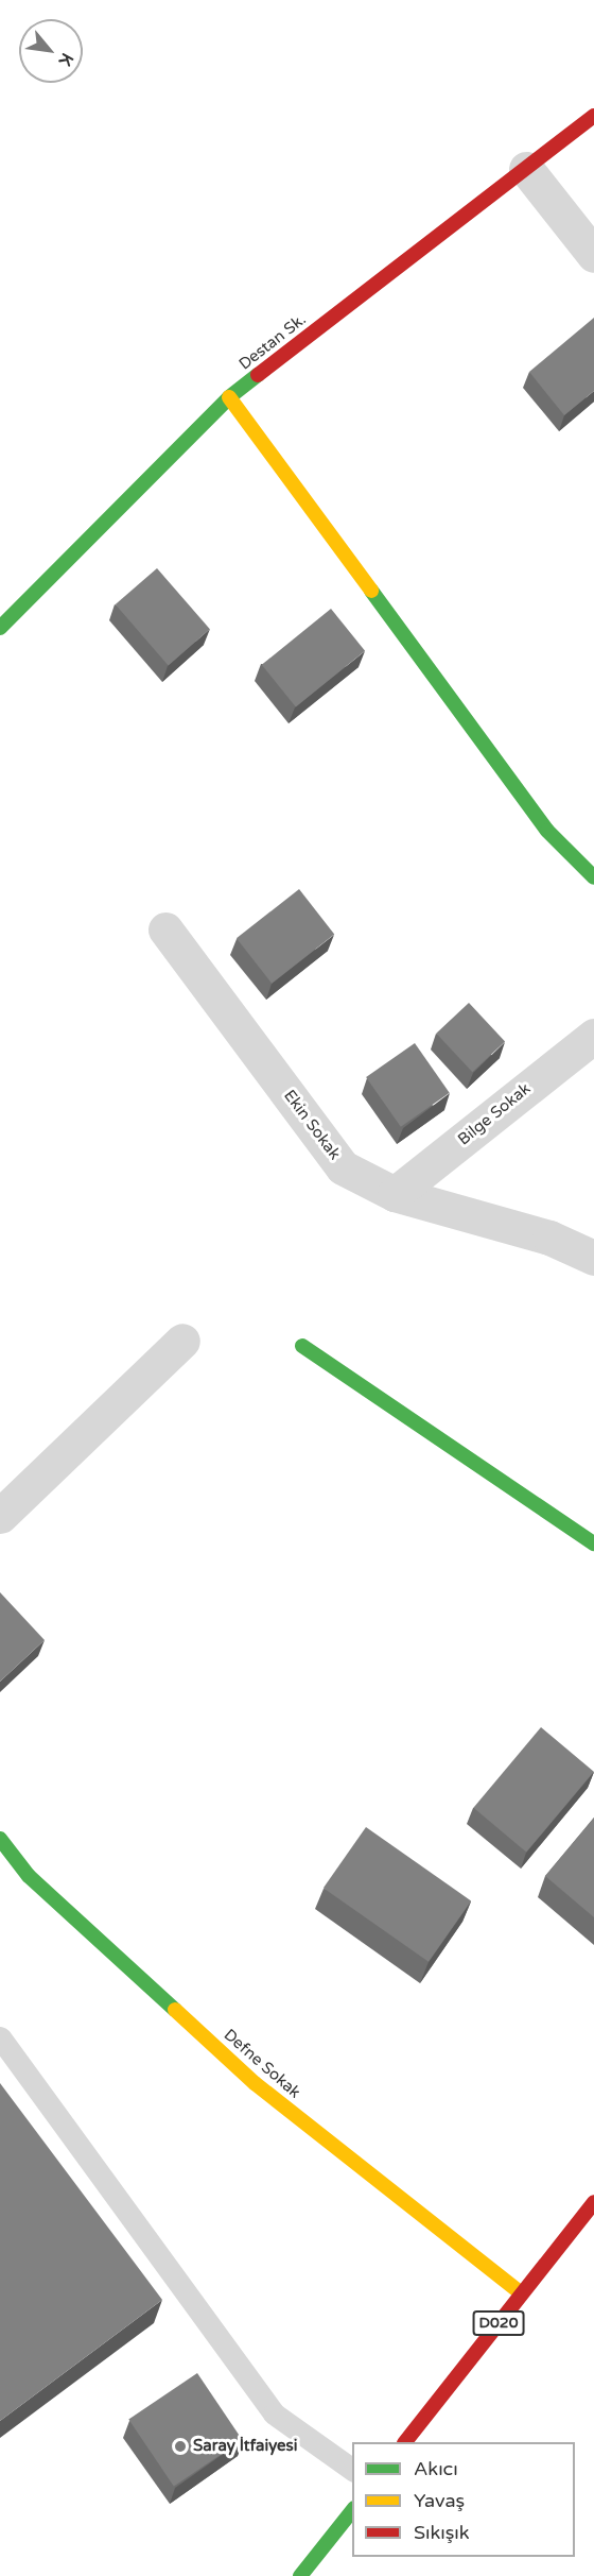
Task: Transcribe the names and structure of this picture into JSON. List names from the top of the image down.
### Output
{
  "streets": {
    "main road": ["Destan Sk.", "Defne Sokak", "D020"],
    "street": ["Bilge Sokak", "Ekin Sokak"]
  },
  "crossings": [
    ["Bilge Sokak", "Ekin Sokak"],
    ["Defne Sokak", "D020"]
  ],
  "places": ["Saray İtfaiyesi"],
  "legend": ["Akıcı", "Yavaş", "Sıkışık"],
  "north": "bottom right"
}
